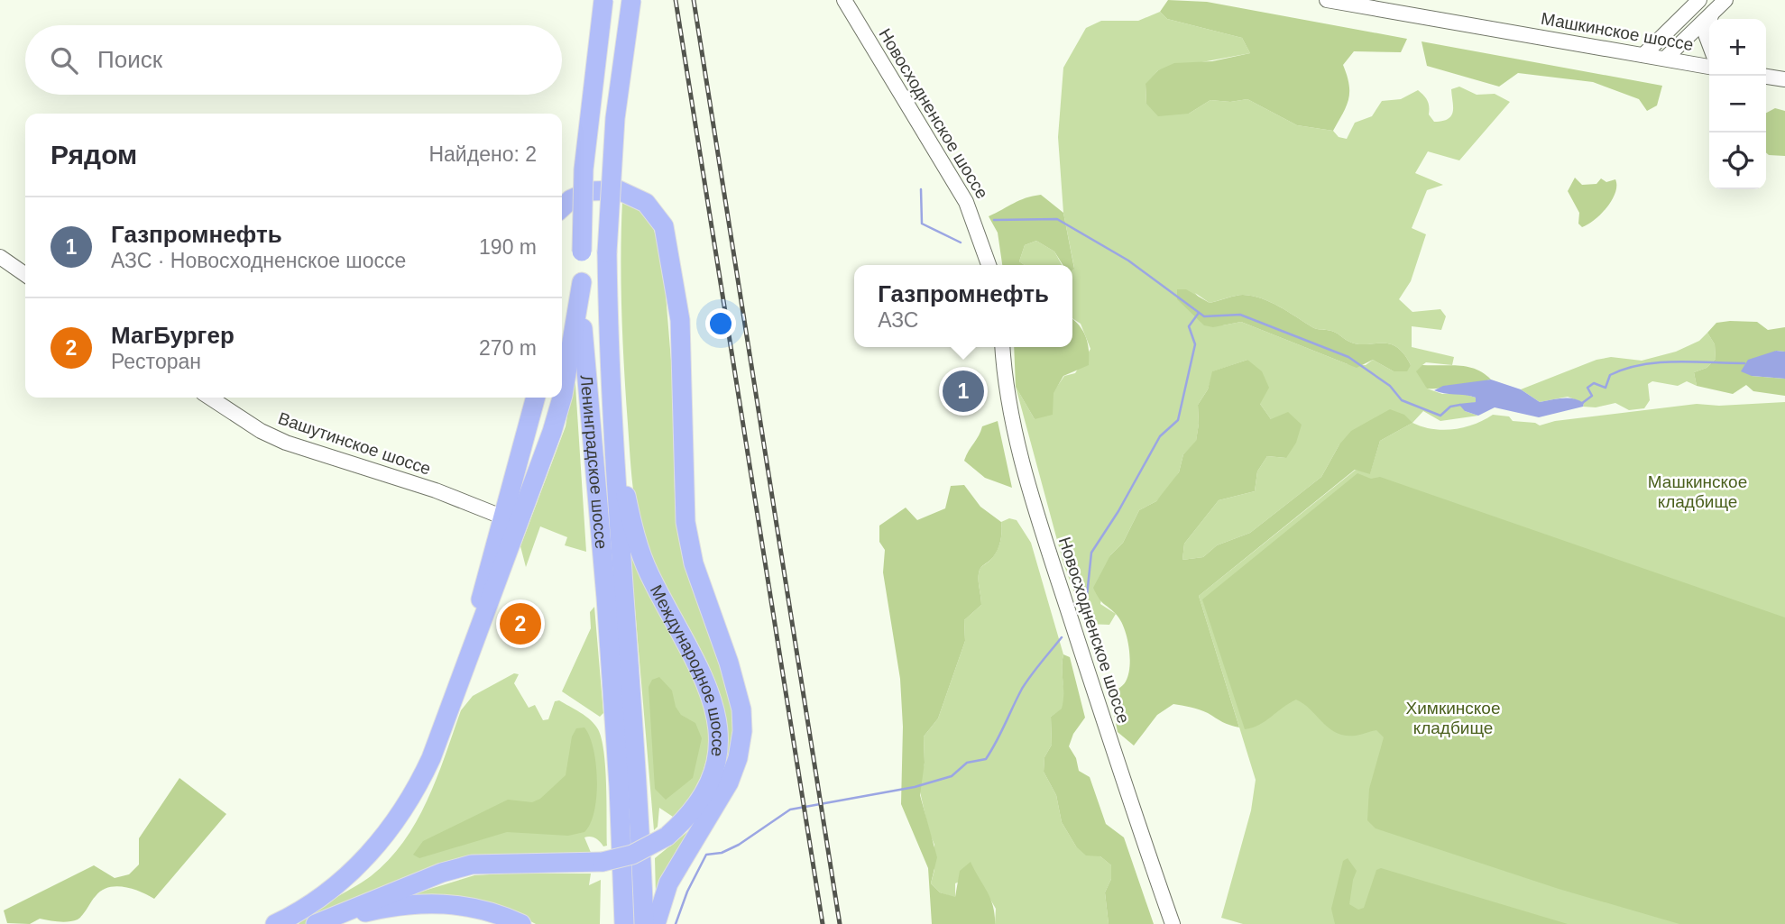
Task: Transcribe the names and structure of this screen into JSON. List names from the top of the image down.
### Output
{
  "streets": {
    "highway": ["Ленинградское шоссе", "Международное шоссе"],
    "main road": ["Машкинское шоссе", "Новосходненское шоссе", "Вашутинское шоссе"]
  },
  "crossings": [
    ["Ленинградское шоссе", "Международное шоссе"]
  ],
  "parks": ["Машкинское кладбище", "Химкинское кладбище"],
  "page": {
    "map_buttons": ["+", "−"],
    "search": "Поиск",
    "heading": ["Рядом", "Найдено: 2"],
    "list": [
      {
        "mark": "1",
        "name": "Газпромнефть",
        "note": "АЗС · Новосходненское шоссе",
        "value": "190 m"
      },
      {
        "mark": "2",
        "name": "МагБургер",
        "note": "Ресторан",
        "value": "270 m"
      }
    ],
    "popup": ["Газпромнефть", "АЗС"],
    "pins": ["1", "2"]
  }
}
